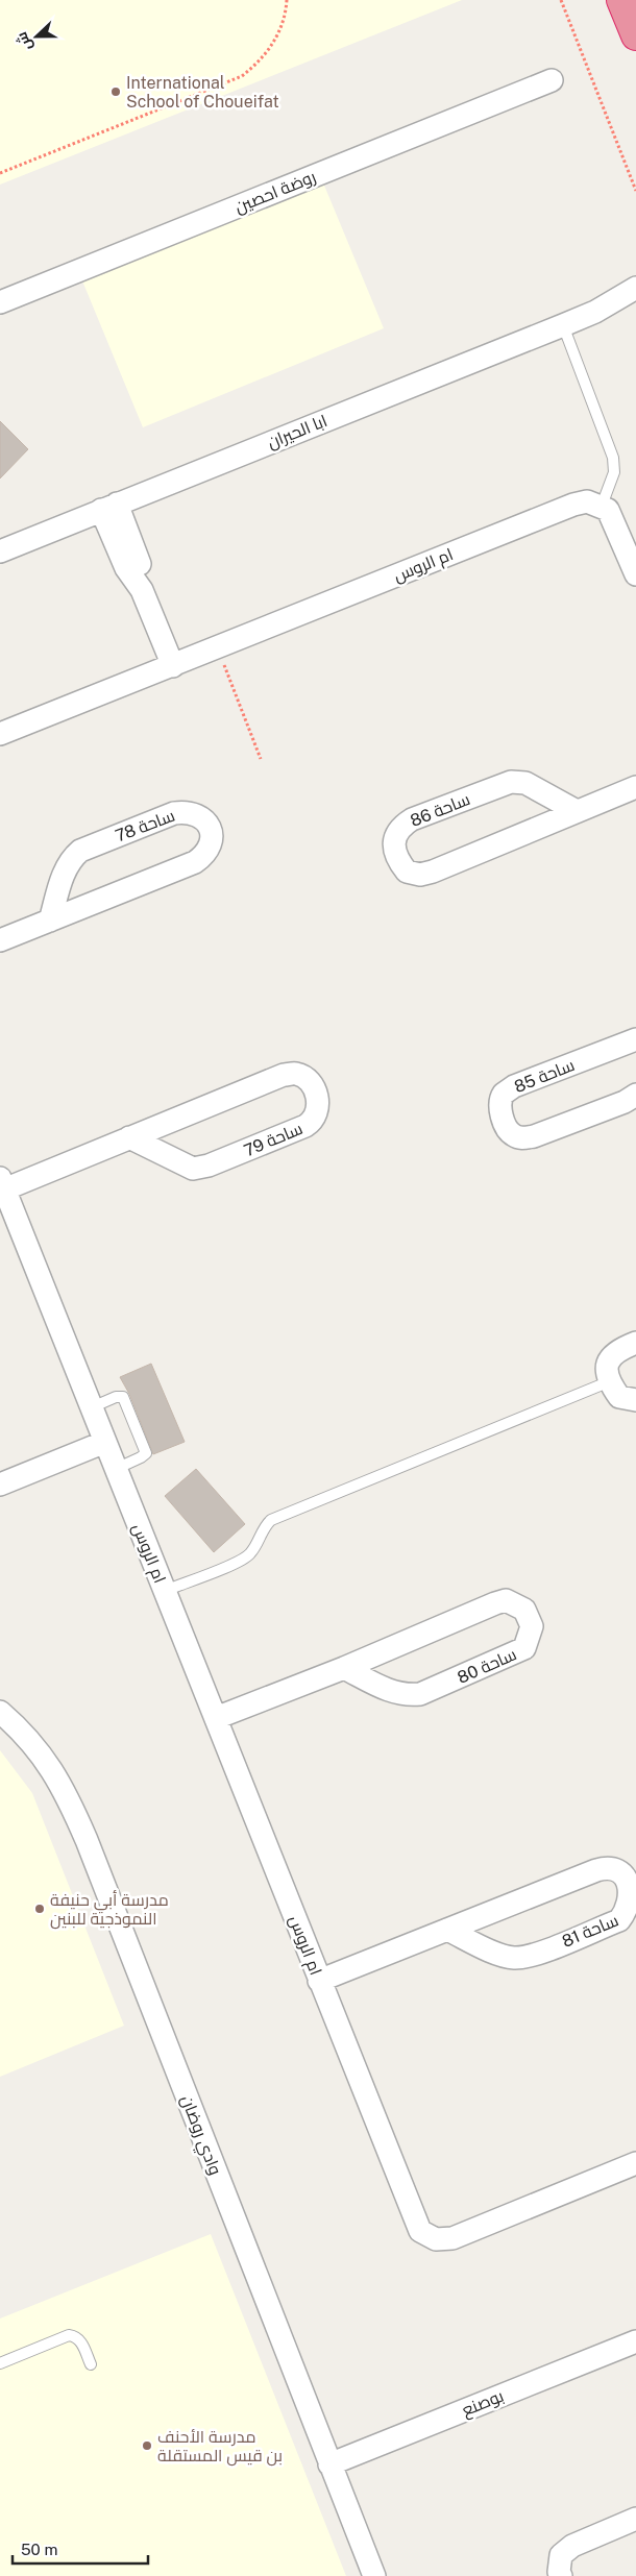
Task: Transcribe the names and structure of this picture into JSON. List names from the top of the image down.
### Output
{
  "streets": {
    "street": [
      "روضة احصين",
      "ابا الحيران",
      "ام الروس",
      "ساحة 86",
      "ساحة 78",
      "ساحة 85",
      "ساحة 79",
      "ساحة 80",
      "ساحة 81",
      "وادي روضان",
      "بوصنع"
    ]
  },
  "crossings": [
    ["ام الروس", "ساحة 79"],
    ["ام الروس", "ساحة 80"],
    ["ام الروس", "ساحة 81"],
    ["وادي روضان", "بوصنع"]
  ],
  "places": ["International School of Choueifat", "مدرسة أبي حنيفة النموذجية للبنين", "مدرسة الأحنف بن قيس المستقلة"],
  "scale_bar": "50 m",
  "north": "left"
}
